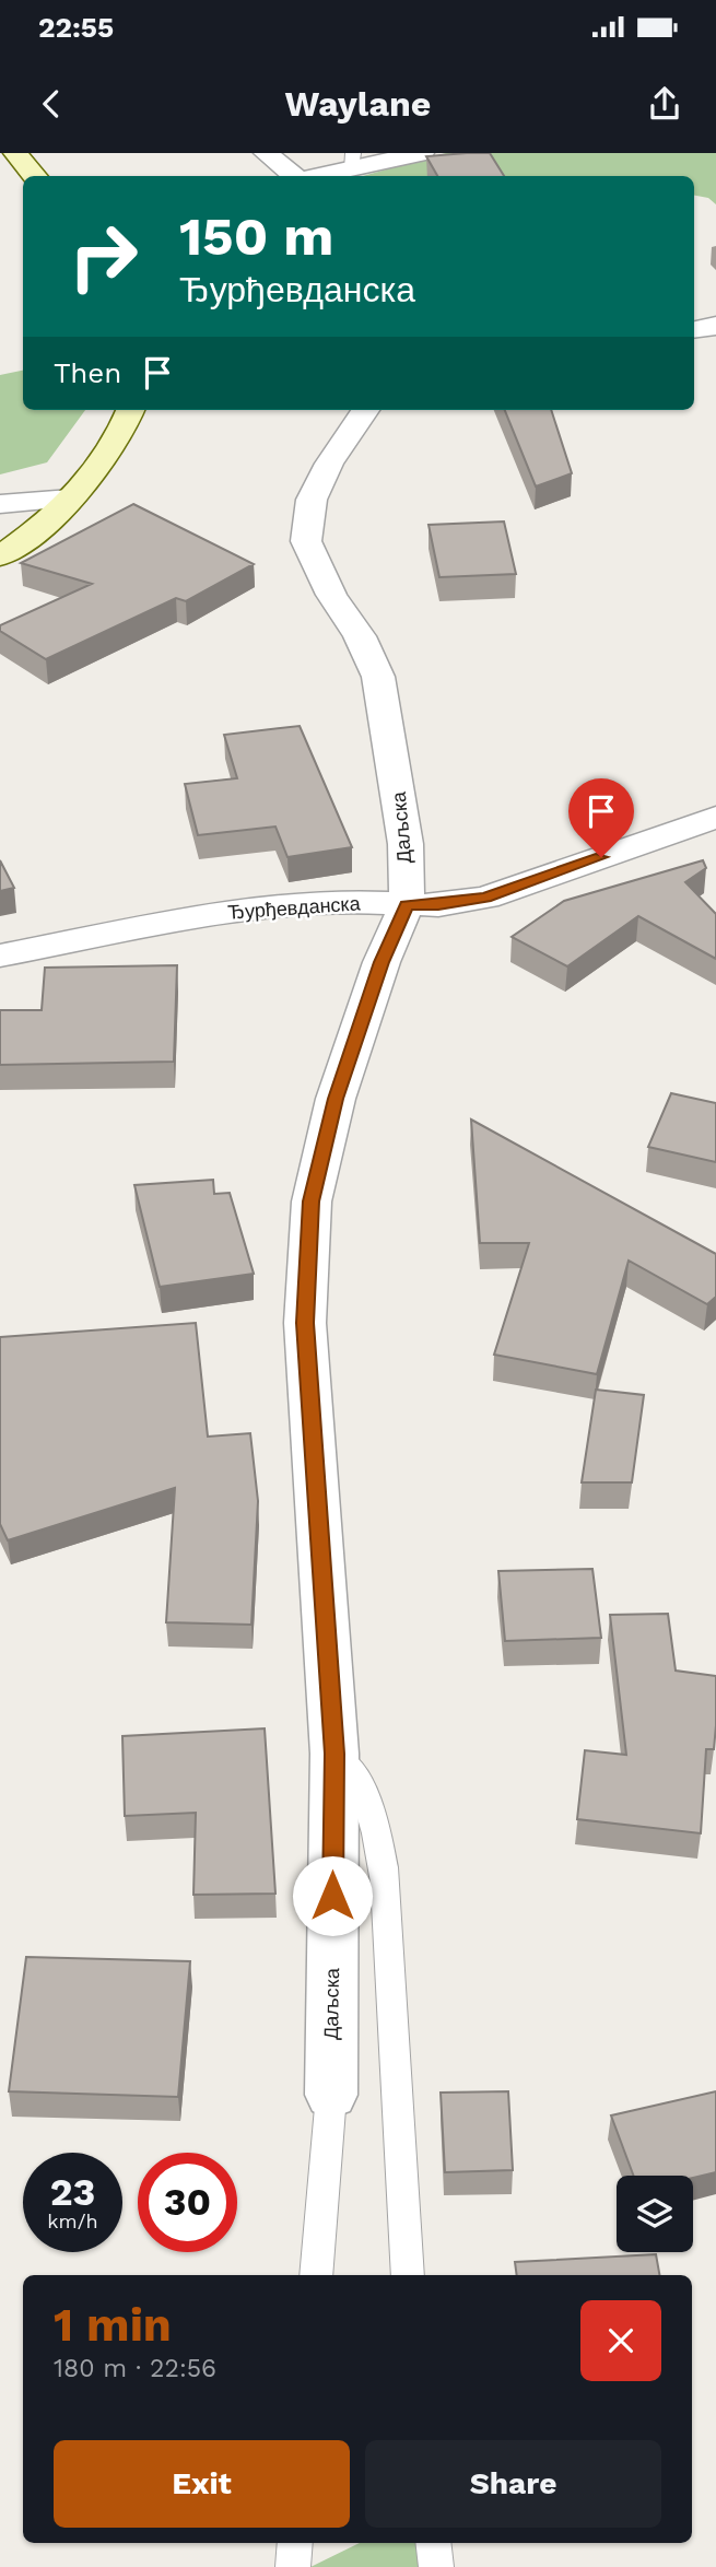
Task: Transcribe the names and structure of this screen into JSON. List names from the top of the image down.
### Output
{
  "streets": {
    "street": ["Даљска", "Ђурђевданска"]
  },
  "crossings": [
    ["Даљска", "Ђурђевданска"]
  ],
  "page": {
    "status": "22:55",
    "header": "Waylane",
    "turn": ["150 m", "Ђурђевданска"],
    "then": "Then",
    "speed": "23 km/h",
    "limit": "30",
    "heading": ["1 min", "180 m · 22:56"],
    "buttons": ["Exit", "Share"]
  }
}
